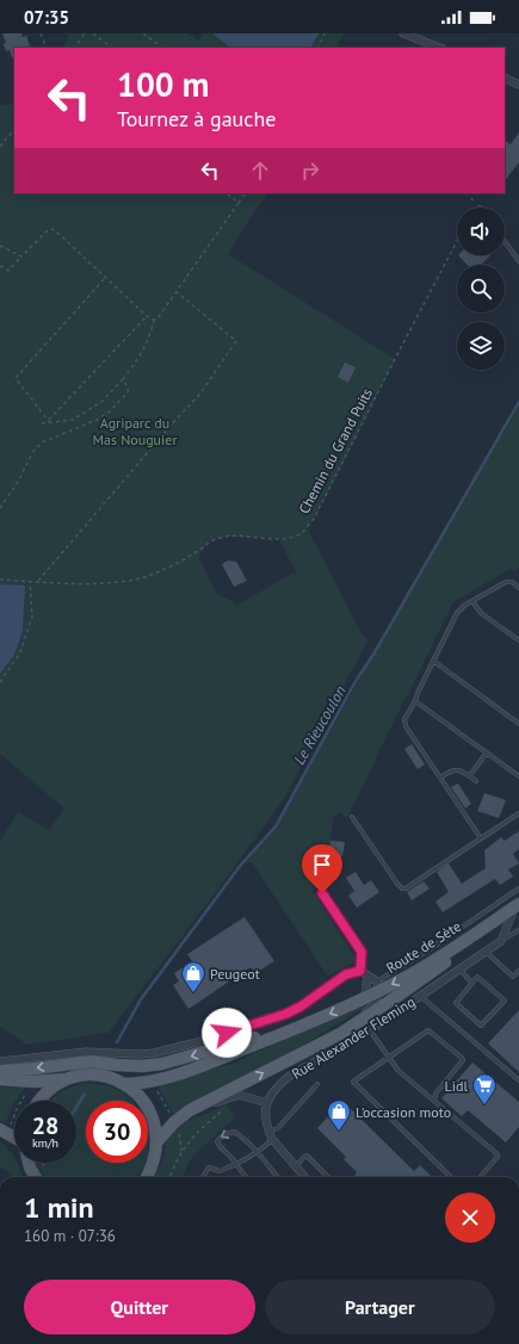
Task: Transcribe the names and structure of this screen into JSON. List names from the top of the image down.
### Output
{
  "streets": {
    "main road": ["Route de Sète"],
    "street": ["Rue Alexander Fleming"],
    "path": ["Chemin du Grand Puits"]
  },
  "crossings": [
    ["Route de Sète", "Rue Alexander Fleming"]
  ],
  "water": ["Le Rieucoulon"],
  "parks": ["Agriparc du Mas Nouguier"],
  "places": {
    "shop": ["Peugeot", "L'occasion moto"],
    "supermarket": ["Lidl"]
  },
  "page": {
    "status": "07:35",
    "turn": ["100 m", "Tournez à gauche"],
    "speed": "28 km/h",
    "limit": "30",
    "heading": ["1 min", "160 m · 07:36"],
    "buttons": ["Quitter", "Partager"]
  }
}
